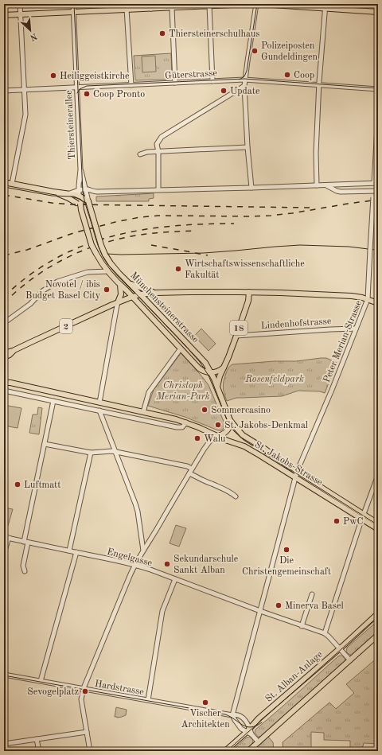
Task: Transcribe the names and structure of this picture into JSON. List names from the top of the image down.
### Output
{
  "streets": {
    "main road": [
      "Münchensteinerstrasse",
      "2",
      "18",
      "St. Jakobs-Strasse",
      "St. Alban-Anlage"
    ],
    "street": [
      "Güterstrasse",
      "Thiersteinerallee",
      "Lindenhofstrasse",
      "Peter Merian-Strasse",
      "Engelgasse",
      "Hardstrasse"
    ]
  },
  "crossings": [
    ["Güterstrasse", "Thiersteinerallee"],
    ["Thiersteinerallee", "Münchensteinerstrasse"],
    ["Münchensteinerstrasse", "2"],
    ["Münchensteinerstrasse", "St. Jakobs-Strasse"],
    ["Lindenhofstrasse", "18"],
    ["Lindenhofstrasse", "Peter Merian-Strasse"],
    ["2", "18"],
    ["2", "Peter Merian-Strasse"],
    ["Peter Merian-Strasse", "St. Jakobs-Strasse"],
    ["Peter Merian-Strasse", "Engelgasse"],
    ["Peter Merian-Strasse", "Hardstrasse"],
    ["Engelgasse", "St. Alban-Anlage"],
    ["St. Alban-Anlage", "Hardstrasse"]
  ],
  "parks": ["Rosenfeldpark", "Christoph Merian-Park"],
  "places": [
    "Thiersteinerschulhaus",
    "Polizeiposten Gundeldingen",
    "Coop",
    "Heiliggeistkirche",
    "Update",
    "Coop Pronto",
    "Wirtschaftswissenschaftliche Fakultät",
    "Novotel / ibis Budget Basel City",
    "Sommercasino",
    "St. Jakobs-Denkmal",
    "Walu",
    "Luftmatt",
    "PwC",
    "Die Christengemeinschaft",
    "Sekundarschule Sankt Alban",
    "Minerva Basel",
    "Sevogelplatz",
    "Vischer Architekten"
  ],
  "north": "bottom right"
}
